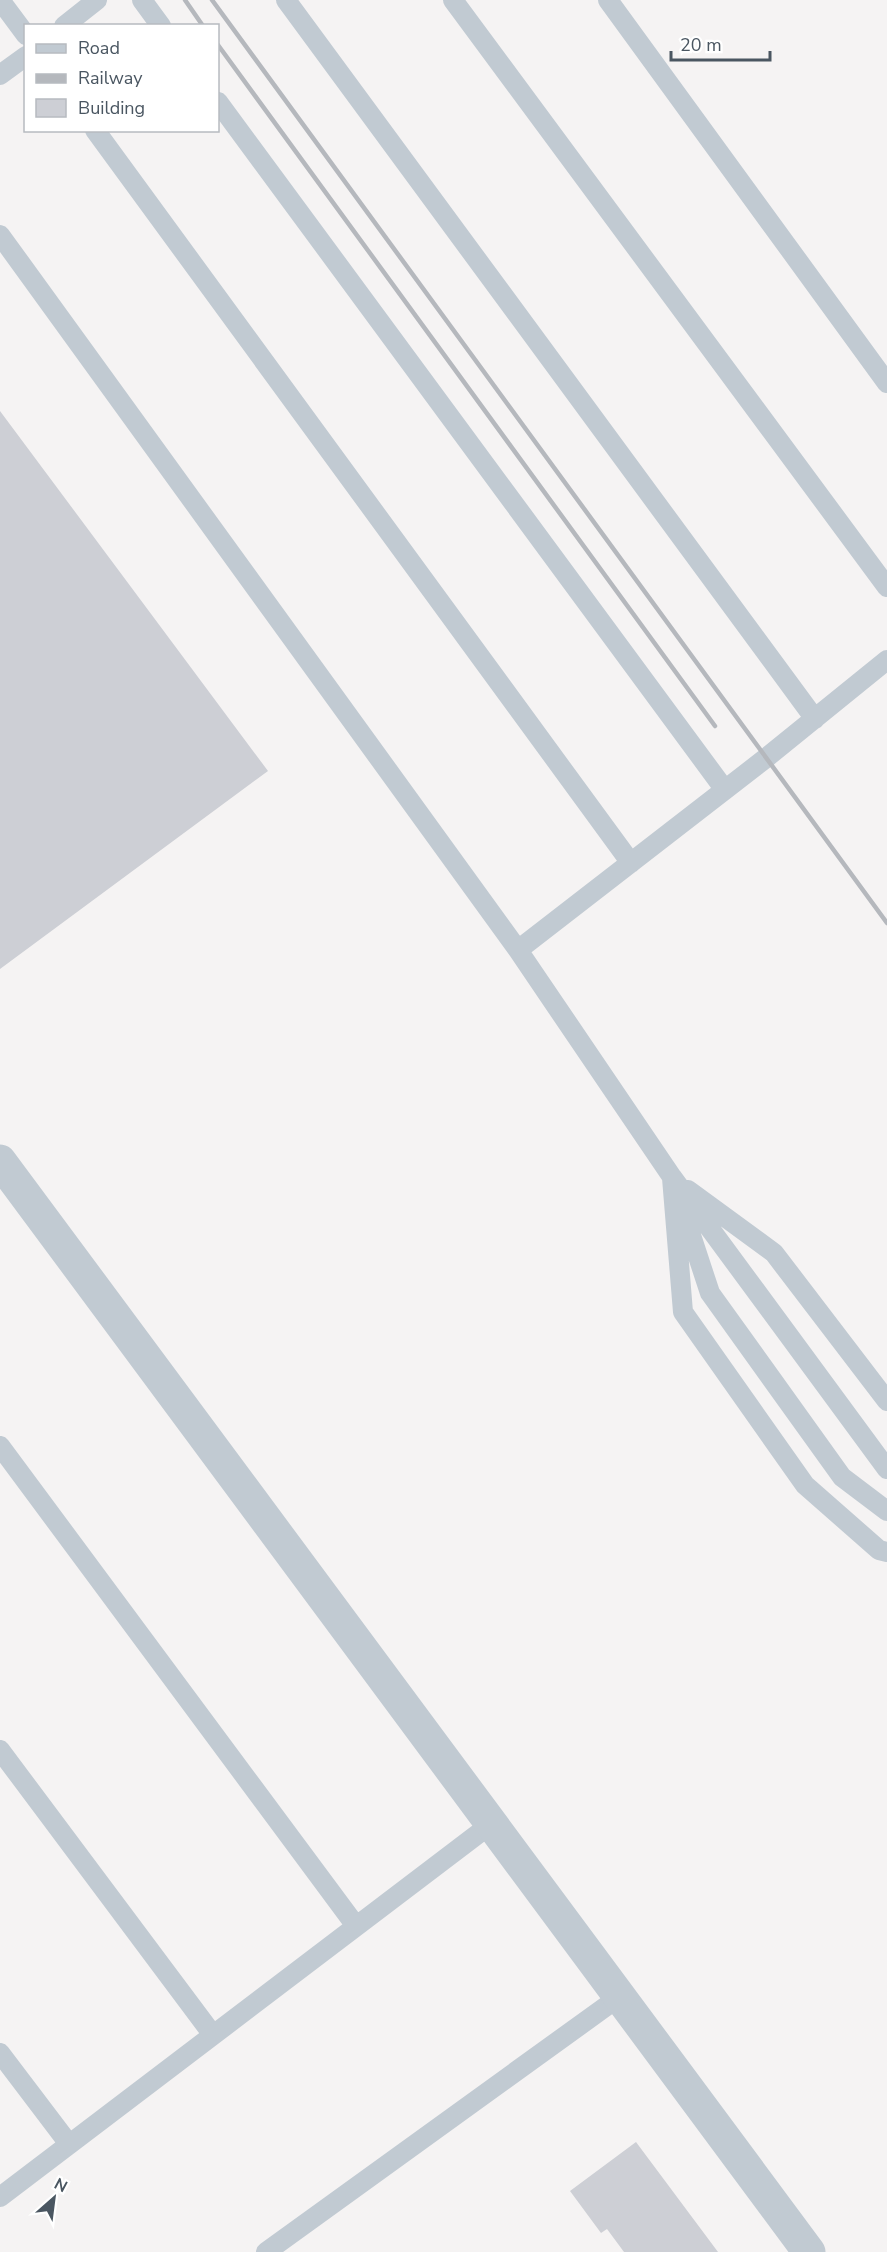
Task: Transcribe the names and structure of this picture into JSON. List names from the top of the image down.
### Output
{
  "legend": ["Road", "Railway", "Building"],
  "scale_bar": "20 m",
  "north": "top right"
}
